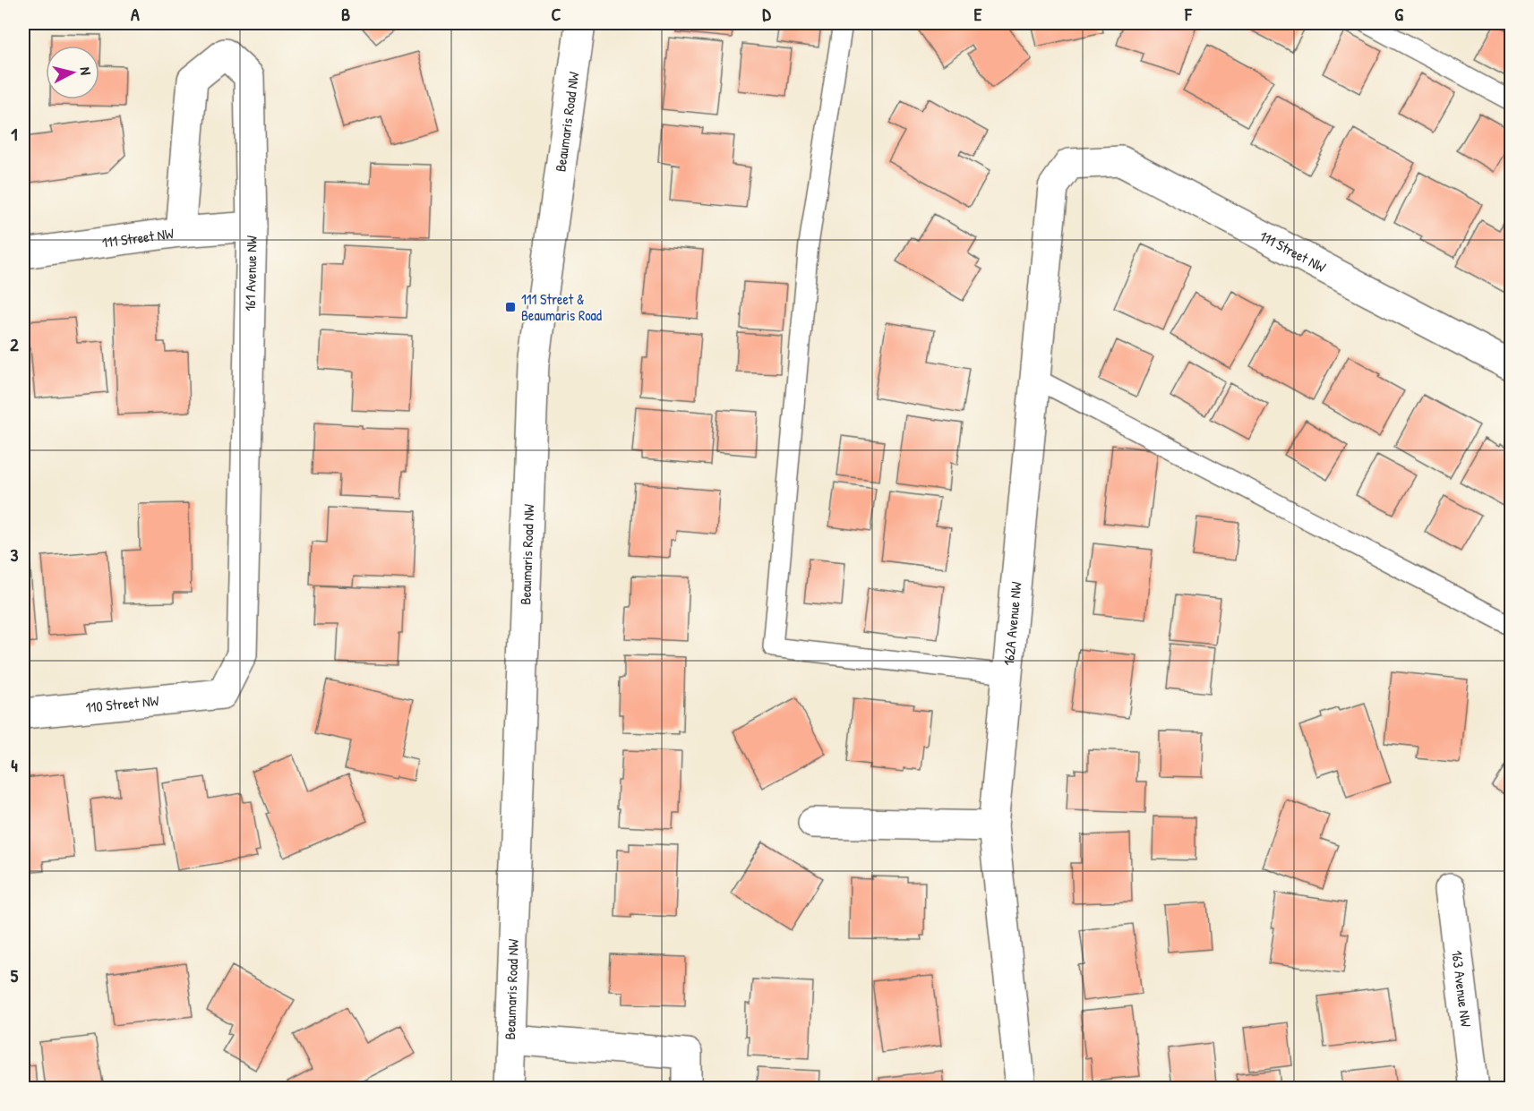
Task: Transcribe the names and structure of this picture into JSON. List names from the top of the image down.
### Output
{
  "streets": {
    "street": [
      "Beaumaris Road NW",
      "111 Street NW",
      "161 Avenue NW",
      "162A Avenue NW",
      "110 Street NW",
      "163 Avenue NW"
    ]
  },
  "crossings": [
    ["111 Street NW", "161 Avenue NW"],
    ["111 Street NW", "162A Avenue NW"],
    ["161 Avenue NW", "110 Street NW"]
  ],
  "places": {
    "transit": ["111 Street & Beaumaris Road"]
  },
  "north": "right",
  "grid": {
    "columns": [
      "A",
      "B",
      "C",
      "D",
      "E",
      "F",
      "G"
    ],
    "rows": [
      "1",
      "2",
      "3",
      "4",
      "5"
    ]
  }
}
